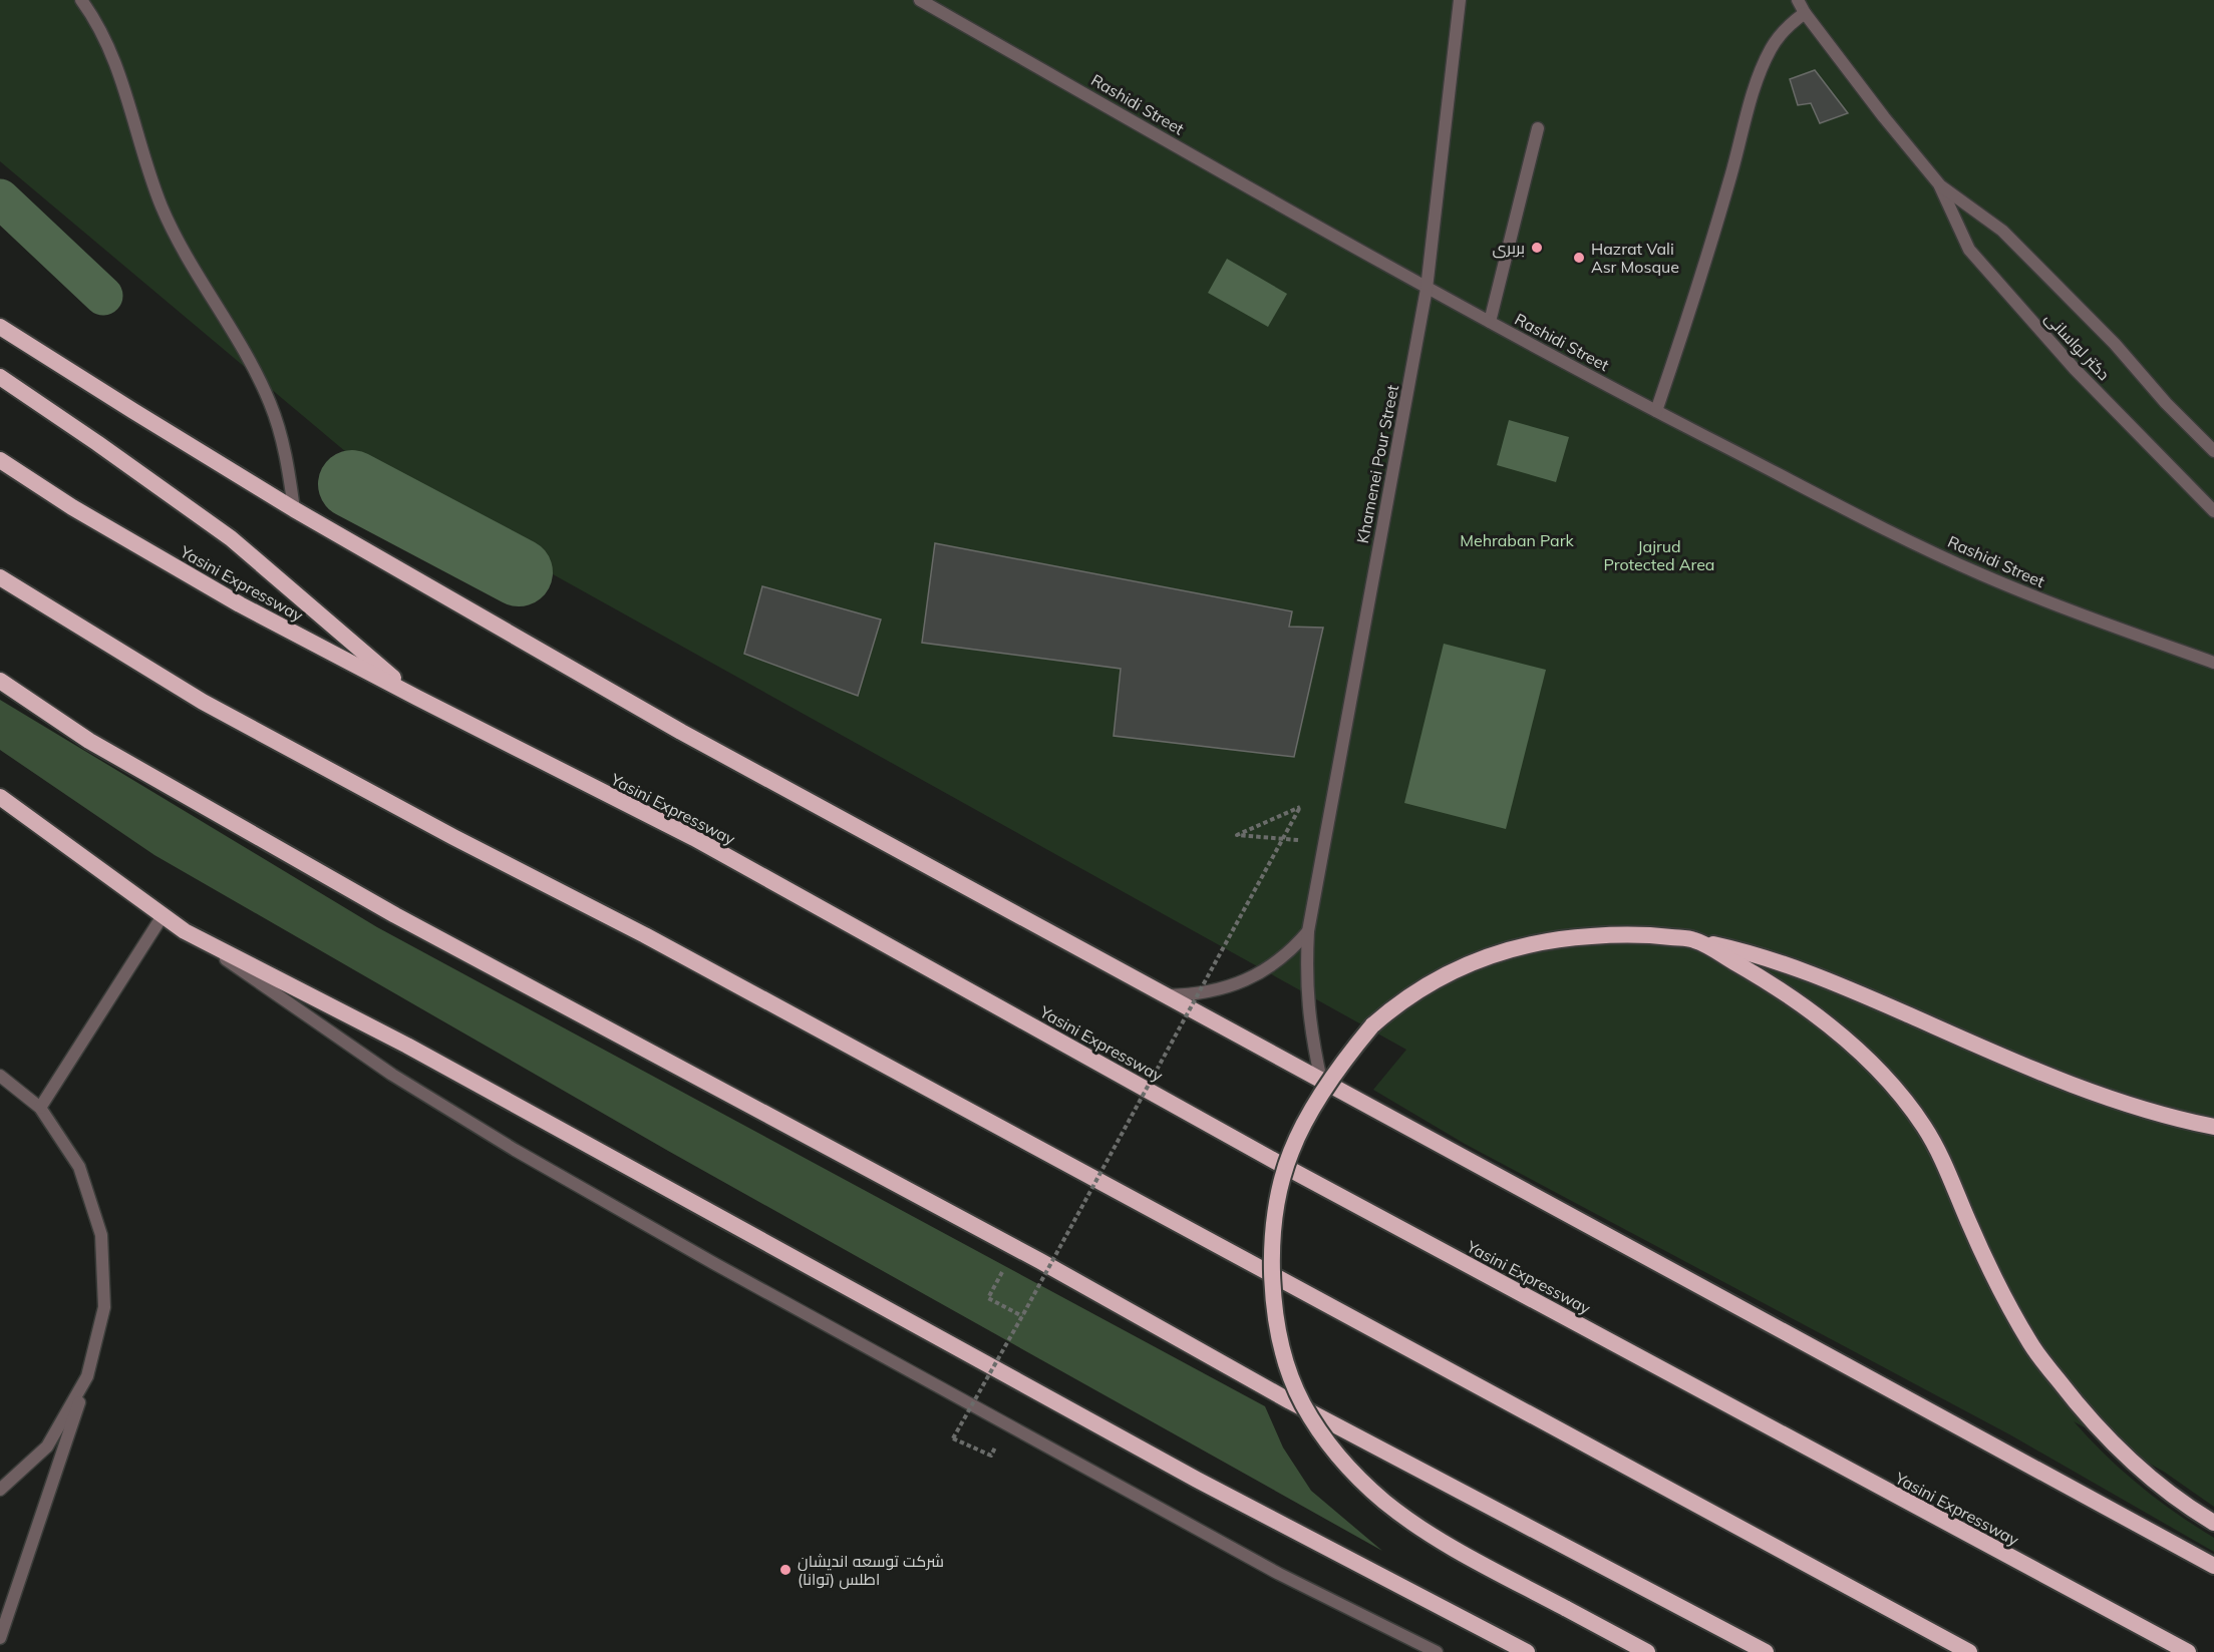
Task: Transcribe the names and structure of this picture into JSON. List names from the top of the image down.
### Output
{
  "streets": {
    "highway": ["Yasini Expressway"],
    "street": ["Rashidi Street", "دکتر لواسانی", "Khamenei Pour Street"]
  },
  "crossings": [
    ["Rashidi Street", "Khamenei Pour Street"]
  ],
  "parks": ["Mehraban Park", "Jajrud Protected Area"],
  "places": ["بربری", "Hazrat Vali Asr Mosque", "شرکت توسعه اندیشان اطلس (توانا)"]
}
